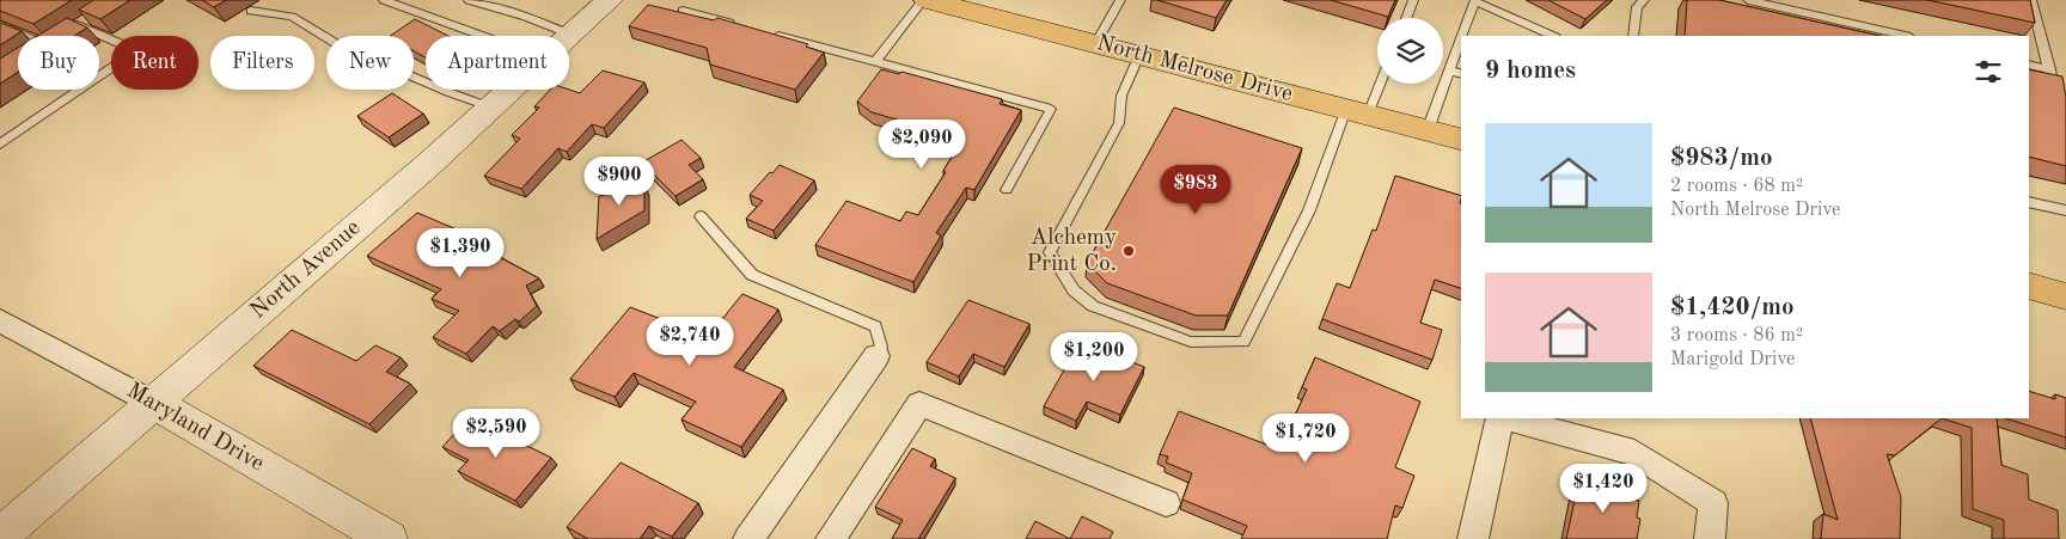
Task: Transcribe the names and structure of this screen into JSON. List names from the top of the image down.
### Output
{
  "streets": {
    "main road": ["North Melrose Drive", "North Avenue", "Maryland Drive"]
  },
  "crossings": [
    ["North Avenue", "Maryland Drive"]
  ],
  "places": ["Alchemy Print Co."],
  "page": {
    "chip": [
      "Buy",
      "Rent",
      "Filters",
      "New",
      "Apartment"
    ],
    "heading": "9 homes",
    "list": [
      {
        "name": "$983/mo",
        "note": "2 rooms · 68 m² · North Melrose Drive"
      },
      {
        "name": "$1,420/mo",
        "note": "3 rooms · 86 m² · Marigold Drive"
      }
    ],
    "price": [
      "$2,090",
      "$900",
      "$983",
      "$1,390",
      "$2,740",
      "$1,200",
      "$2,590",
      "$1,720",
      "$1,420"
    ]
  }
}
